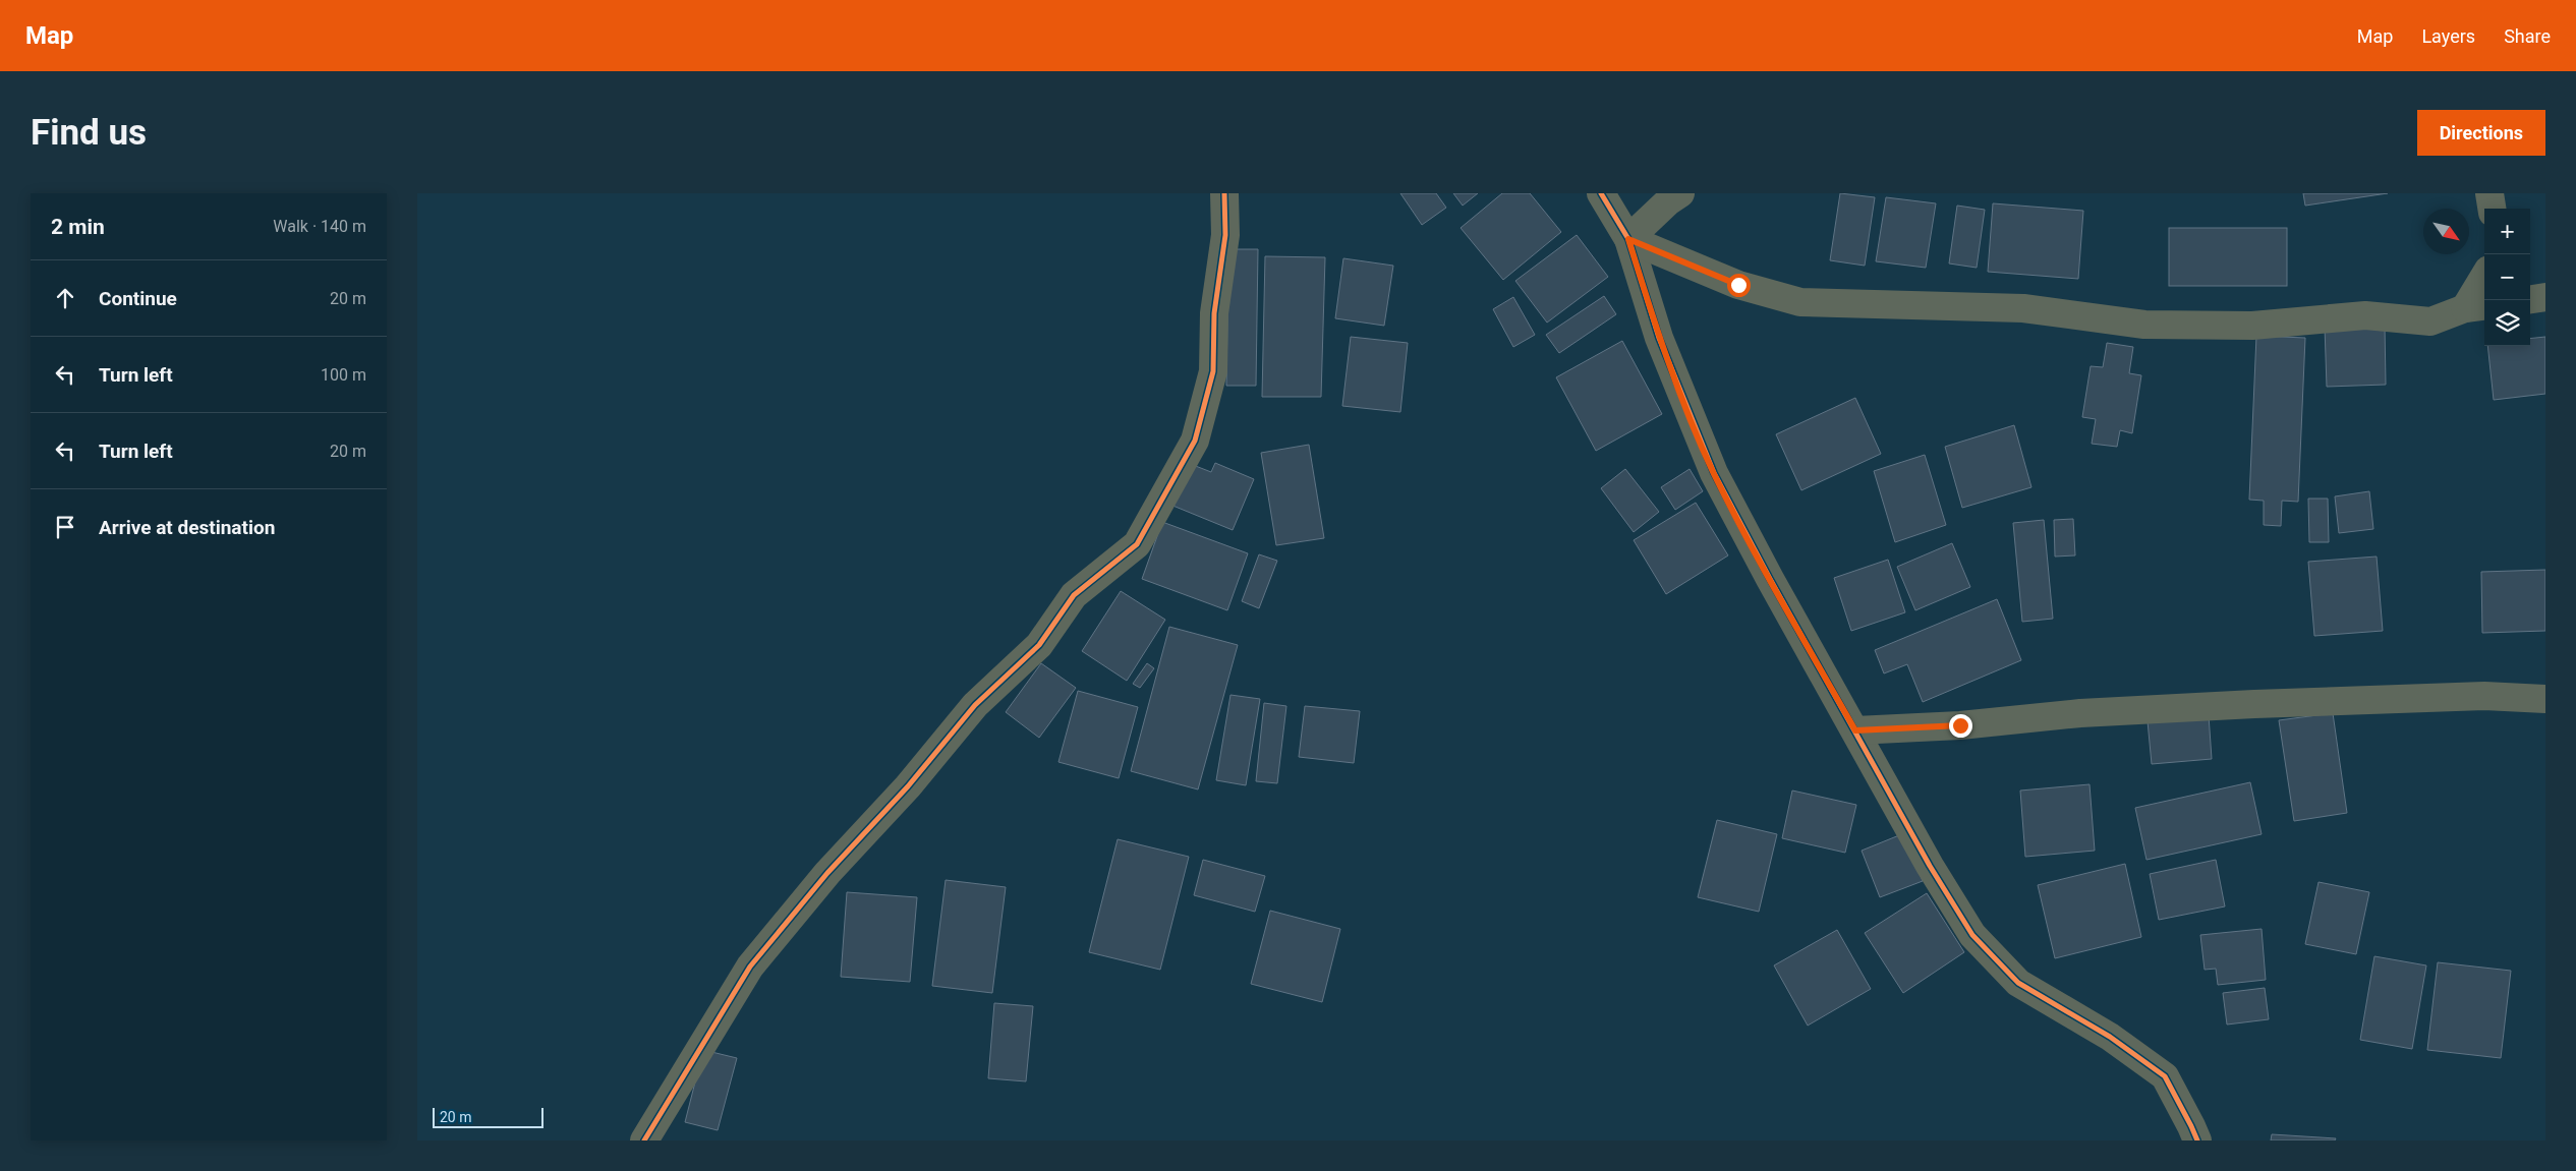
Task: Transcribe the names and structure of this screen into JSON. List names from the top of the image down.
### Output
{
  "scale_bar": "20 m",
  "north": "bottom right",
  "page": {
    "header": "Map",
    "nav": ["Map", "Layers", "Share"],
    "buttons": "Directions",
    "title": "Find us",
    "heading": ["2 min", "Walk · 140 m"],
    "map_buttons": ["+", "−"],
    "list": [
      ["Continue", "20 m"],
      ["Turn left", "100 m"],
      ["Turn left", "20 m"],
      "Arrive at destination"
    ],
    "scale": "20 m"
  }
}
